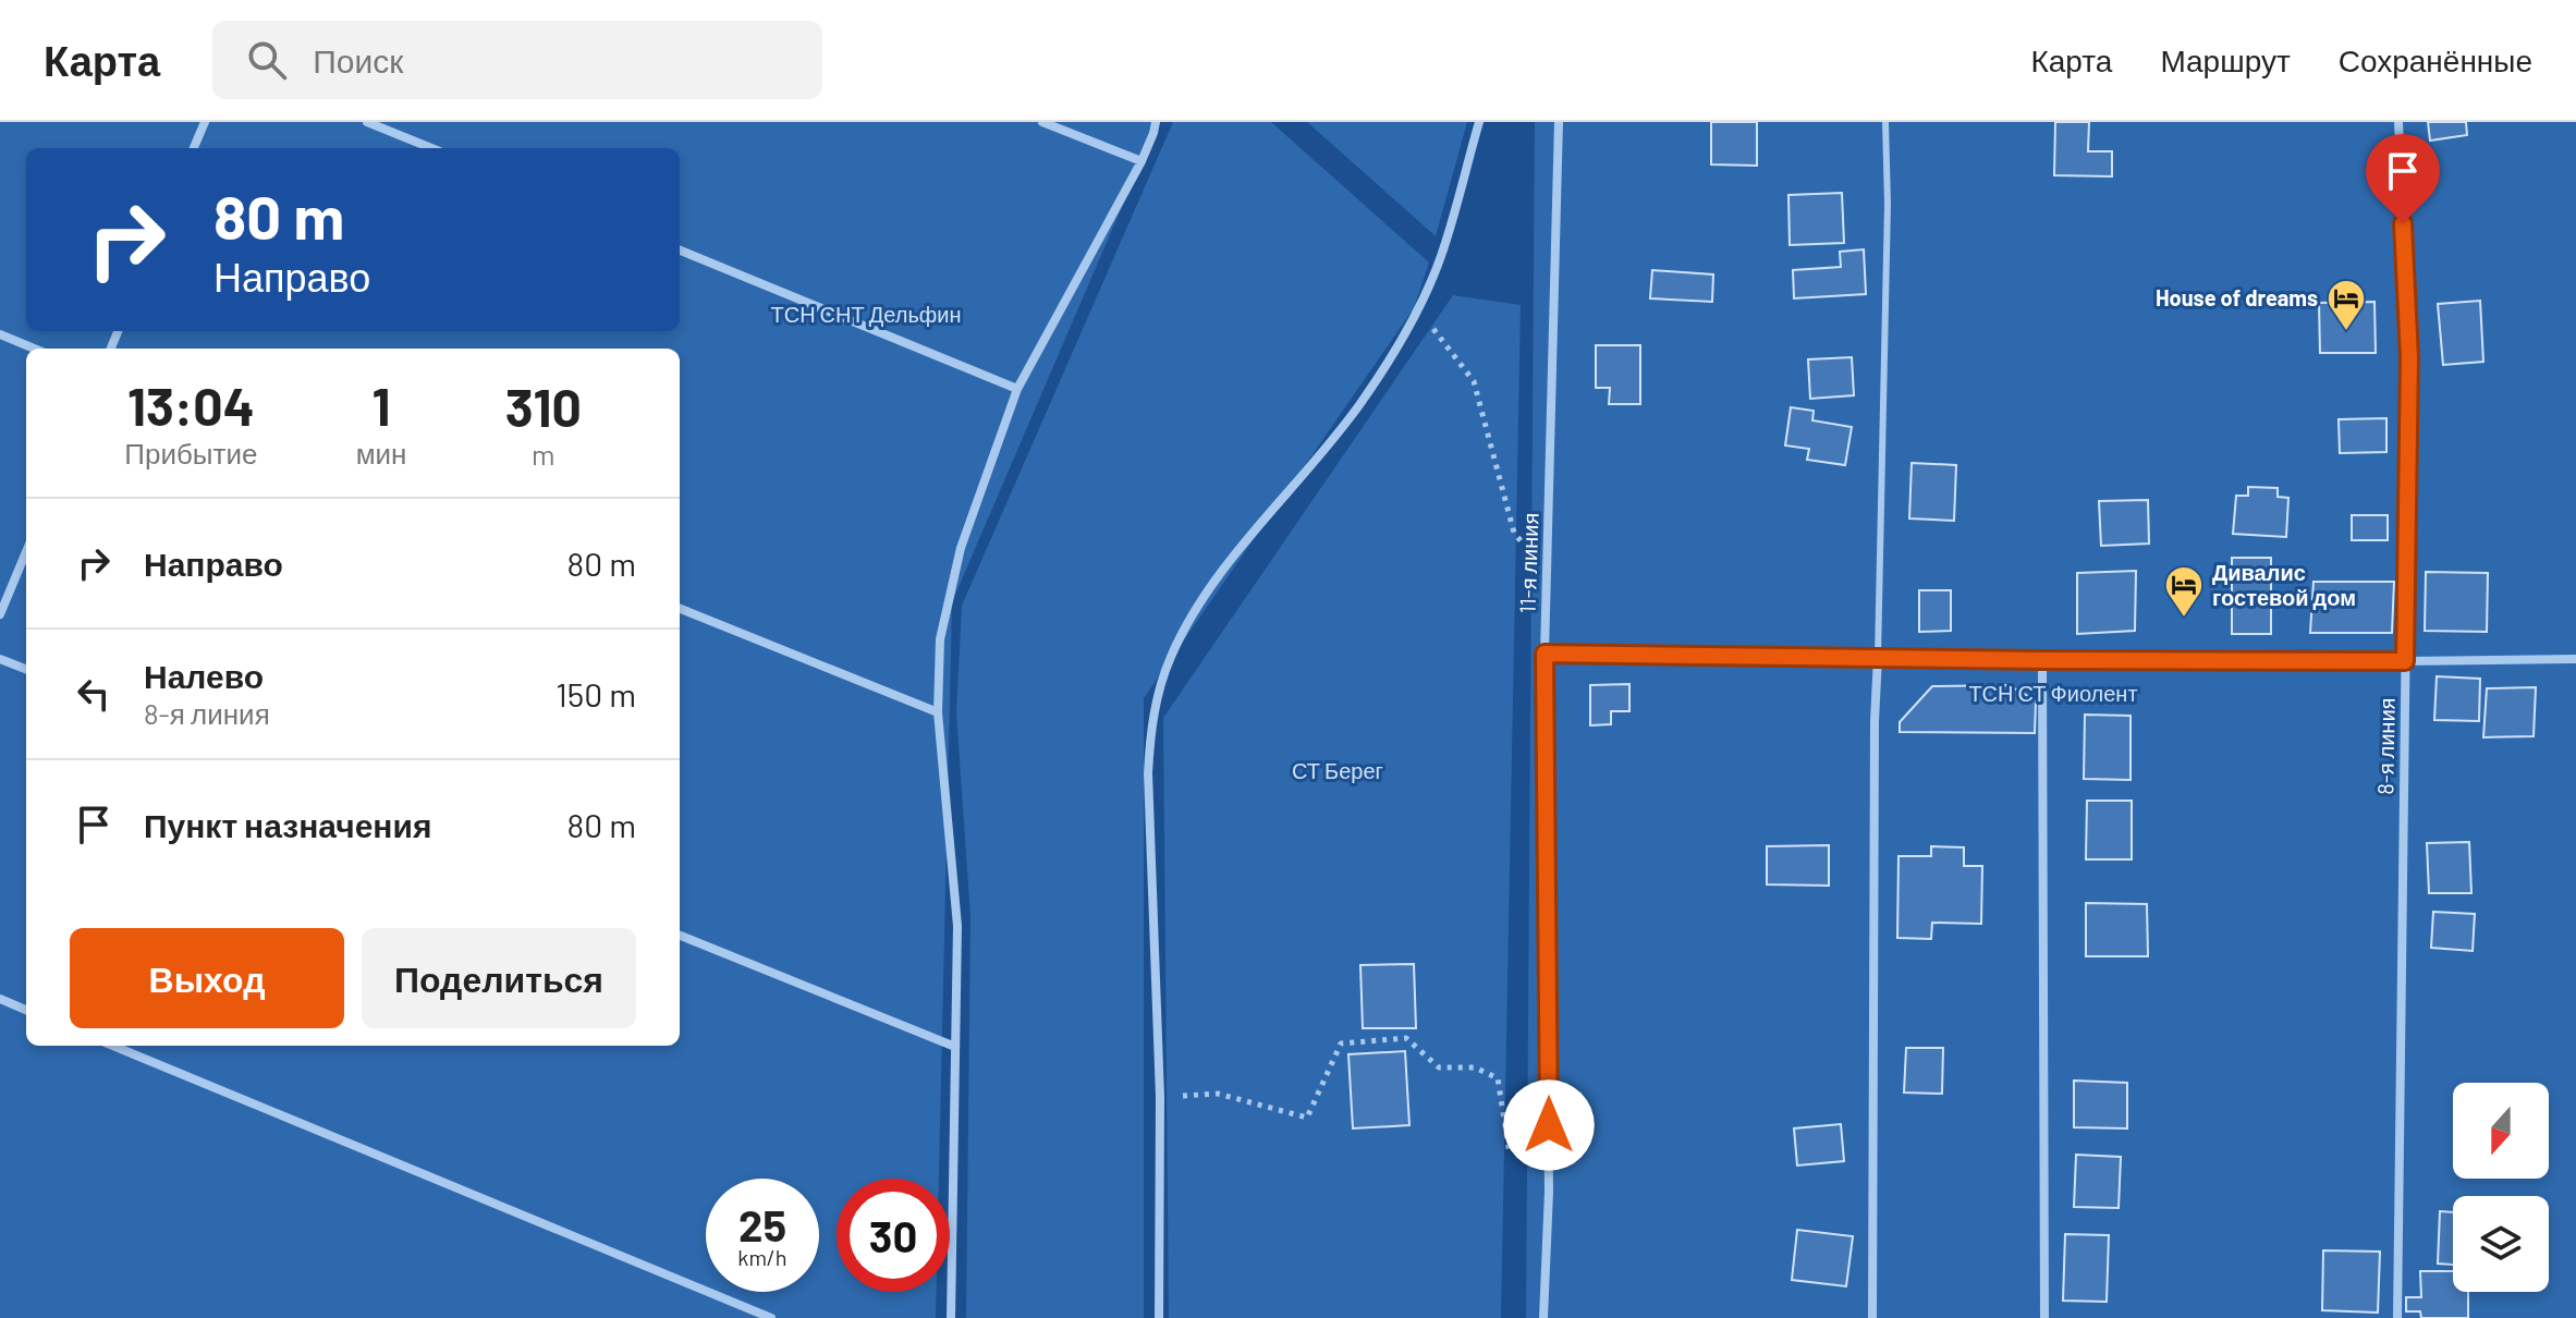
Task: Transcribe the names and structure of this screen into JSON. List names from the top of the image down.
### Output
{
  "streets": {
    "street": ["11-я линия", "8-я линия"]
  },
  "parks": ["ТСН СНТ Дельфин", "ТСН СТ Фиолент", "СТ Берег"],
  "places": {
    "hotel": ["House of dreams", "Дивалис гостевой дом"]
  },
  "north": "bottom",
  "page": {
    "header": "Карта",
    "search": "Поиск",
    "nav": ["Карта", "Маршрут", "Сохранённые"],
    "turn": ["80 m", "Направо"],
    "eta": [
      "13:04",
      "Прибытие",
      "1",
      "мин",
      "310",
      "m"
    ],
    "list": [
      {
        "name": "Направо",
        "value": "80 m"
      },
      {
        "name": "Налево",
        "note": "8-я линия",
        "value": "150 m"
      },
      {
        "name": "Пункт назначения",
        "value": "80 m"
      }
    ],
    "buttons": ["Выход", "Поделиться"],
    "speed": "25 km/h",
    "limit": "30"
  }
}
